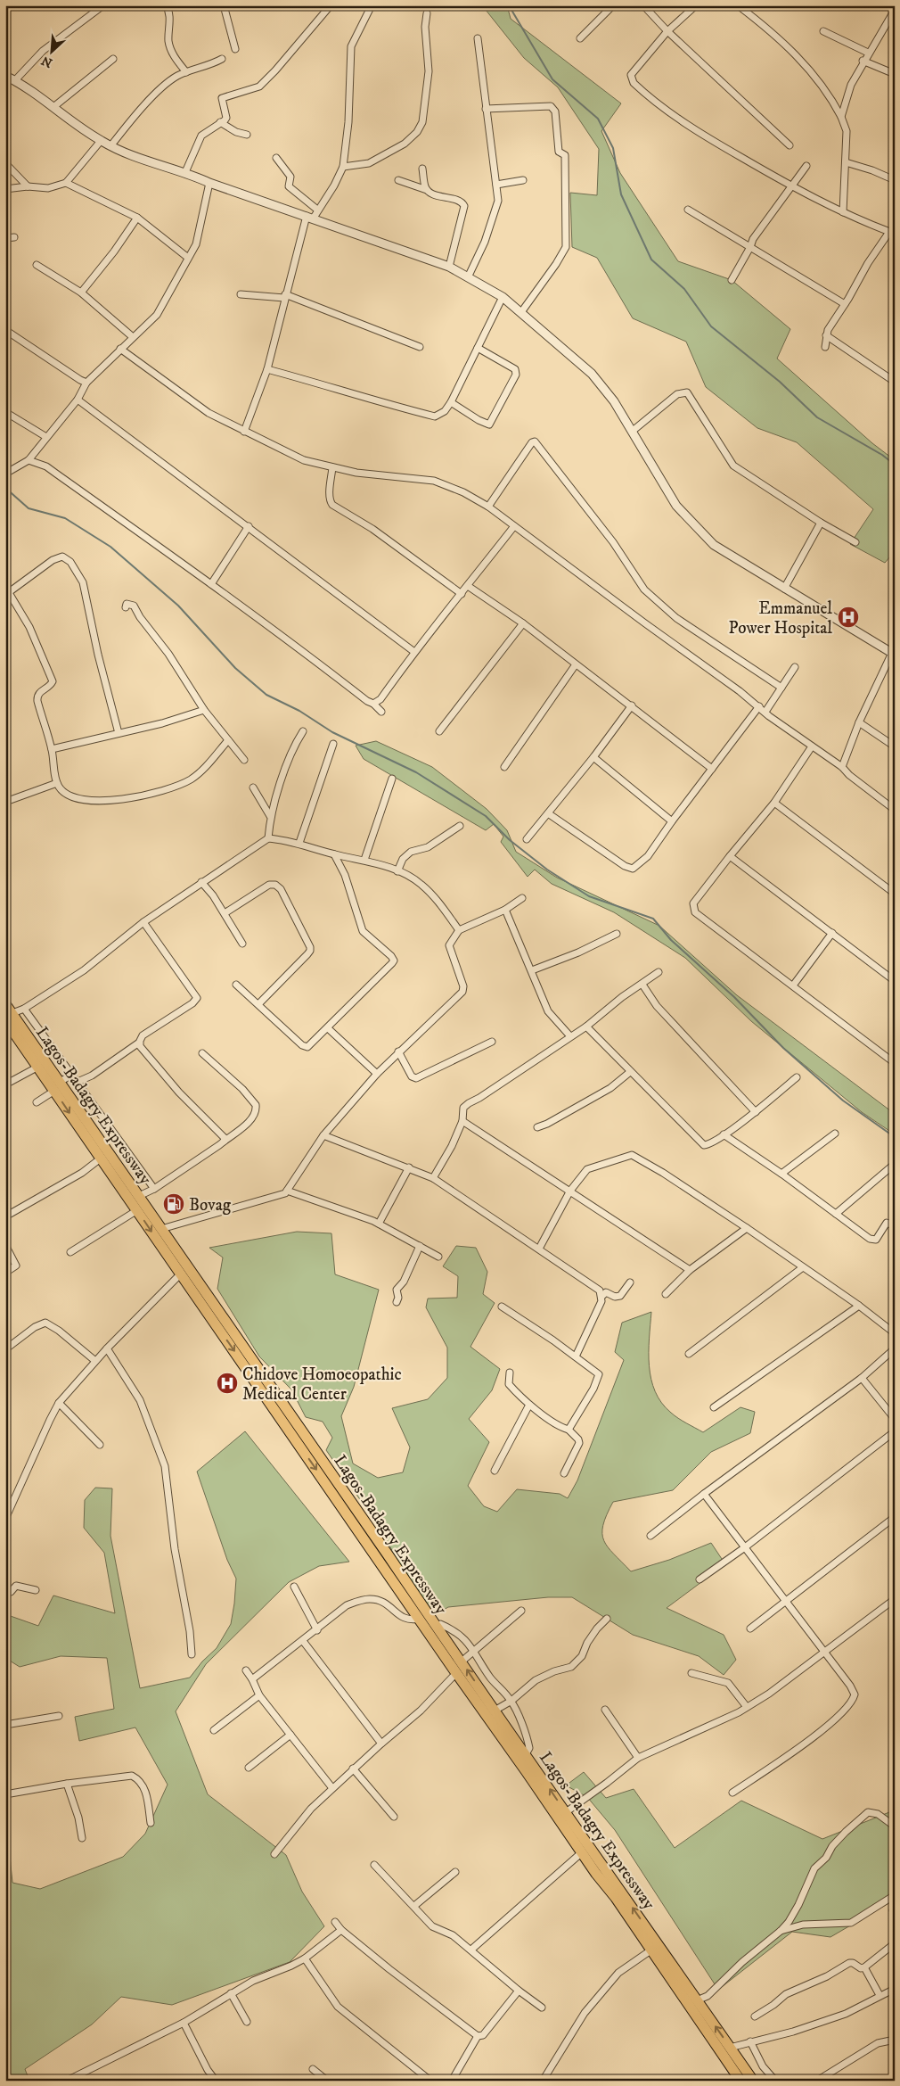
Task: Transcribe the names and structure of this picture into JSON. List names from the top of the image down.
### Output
{
  "streets": {
    "highway": ["Lagos-Badagry Expressway"]
  },
  "places": {
    "hospital": ["Emmanuel Power Hospital", "Chidove Homoeopathic Medical Center"],
    "fuel station": ["Bovag"]
  },
  "north": "bottom left"
}
